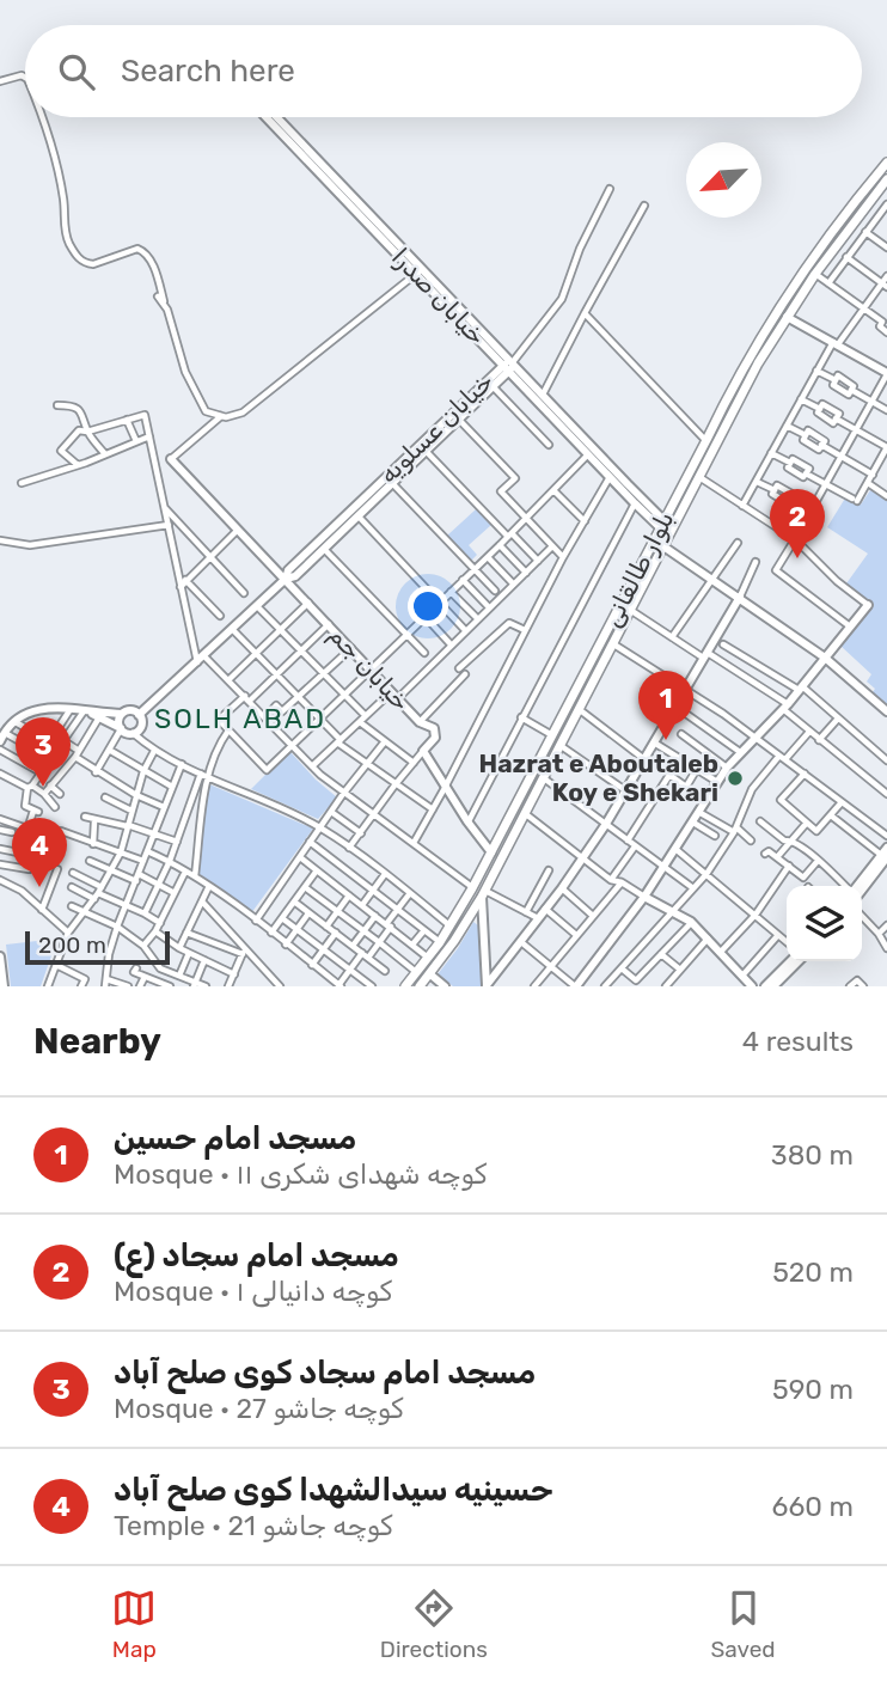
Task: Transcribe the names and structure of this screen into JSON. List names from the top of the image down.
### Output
{
  "streets": {
    "main road": ["بلوار طالقانی"],
    "street": ["خیابان صدرا", "خیابان عسلویه", "خیابان جم"]
  },
  "crossings": [
    ["خیابان صدرا", "خیابان عسلویه"],
    ["خیابان صدرا", "بلوار طالقانی"],
    ["خیابان عسلویه", "خیابان جم"],
    ["بلوار طالقانی", "خیابان جم"]
  ],
  "districts": ["SOLH ABAD"],
  "places": ["Hazrat e Aboutaleb Koy e Shekari"],
  "scale_bar": "200 m",
  "north": "bottom left",
  "page": {
    "search": "Search here",
    "pins": [
      "2",
      "1",
      "3",
      "4"
    ],
    "scale": "200 m",
    "heading": ["Nearby", "4 results"],
    "list": [
      {
        "mark": "1",
        "name": "مسجد امام حسین",
        "note": "Mosque · کوچه شهدای شکری ۱۱",
        "value": "380 m"
      },
      {
        "mark": "2",
        "name": "مسجد امام سجاد (ع)",
        "note": "Mosque · کوچه دانیالی ۱",
        "value": "520 m"
      },
      {
        "mark": "3",
        "name": "مسجد امام سجاد کوی صلح آباد",
        "note": "Mosque · کوچه جاشو 27",
        "value": "590 m"
      },
      {
        "mark": "4",
        "name": "حسینیه سیدالشهدا کوی صلح آباد",
        "note": "Temple · کوچه جاشو 21",
        "value": "660 m"
      }
    ],
    "nav": ["Map", "Directions", "Saved"]
  }
}
